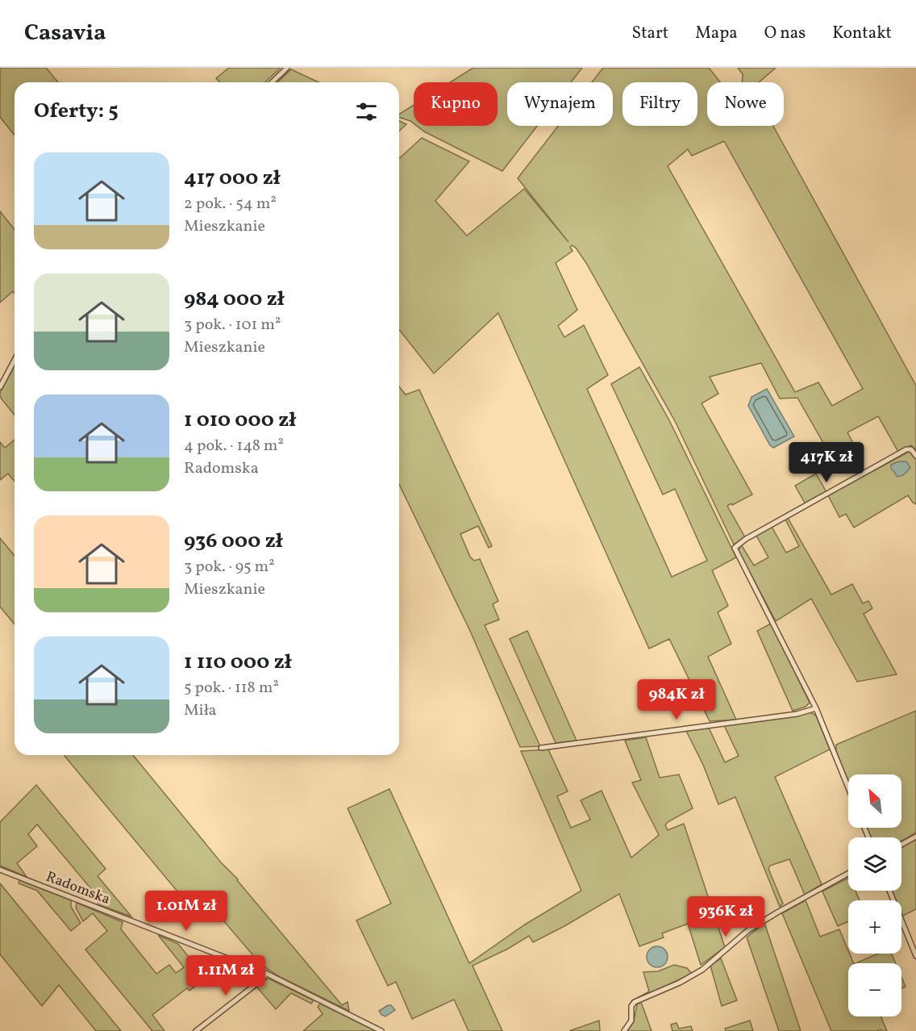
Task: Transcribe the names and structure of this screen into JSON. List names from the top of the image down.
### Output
{
  "streets": {
    "street": ["Radomska"]
  },
  "north": "top left",
  "page": {
    "header": "Casavia",
    "nav": [
      "Start",
      "Mapa",
      "O nas",
      "Kontakt"
    ],
    "chip": [
      "Kupno",
      "Wynajem",
      "Filtry",
      "Nowe"
    ],
    "heading": "Oferty: 5",
    "list": [
      {
        "name": "417 000 zł",
        "note": "2 pok. · 54 m² · Mieszkanie"
      },
      {
        "name": "984 000 zł",
        "note": "3 pok. · 101 m² · Mieszkanie"
      },
      {
        "name": "1 010 000 zł",
        "note": "4 pok. · 148 m² · Radomska"
      },
      {
        "name": "936 000 zł",
        "note": "3 pok. · 95 m² · Mieszkanie"
      },
      {
        "name": "1 110 000 zł",
        "note": "5 pok. · 118 m² · Miła"
      }
    ],
    "price": [
      "417K zł",
      "984K zł",
      "1.01M zł",
      "936K zł",
      "1.11M zł"
    ],
    "map_buttons": ["+", "−"]
  }
}
